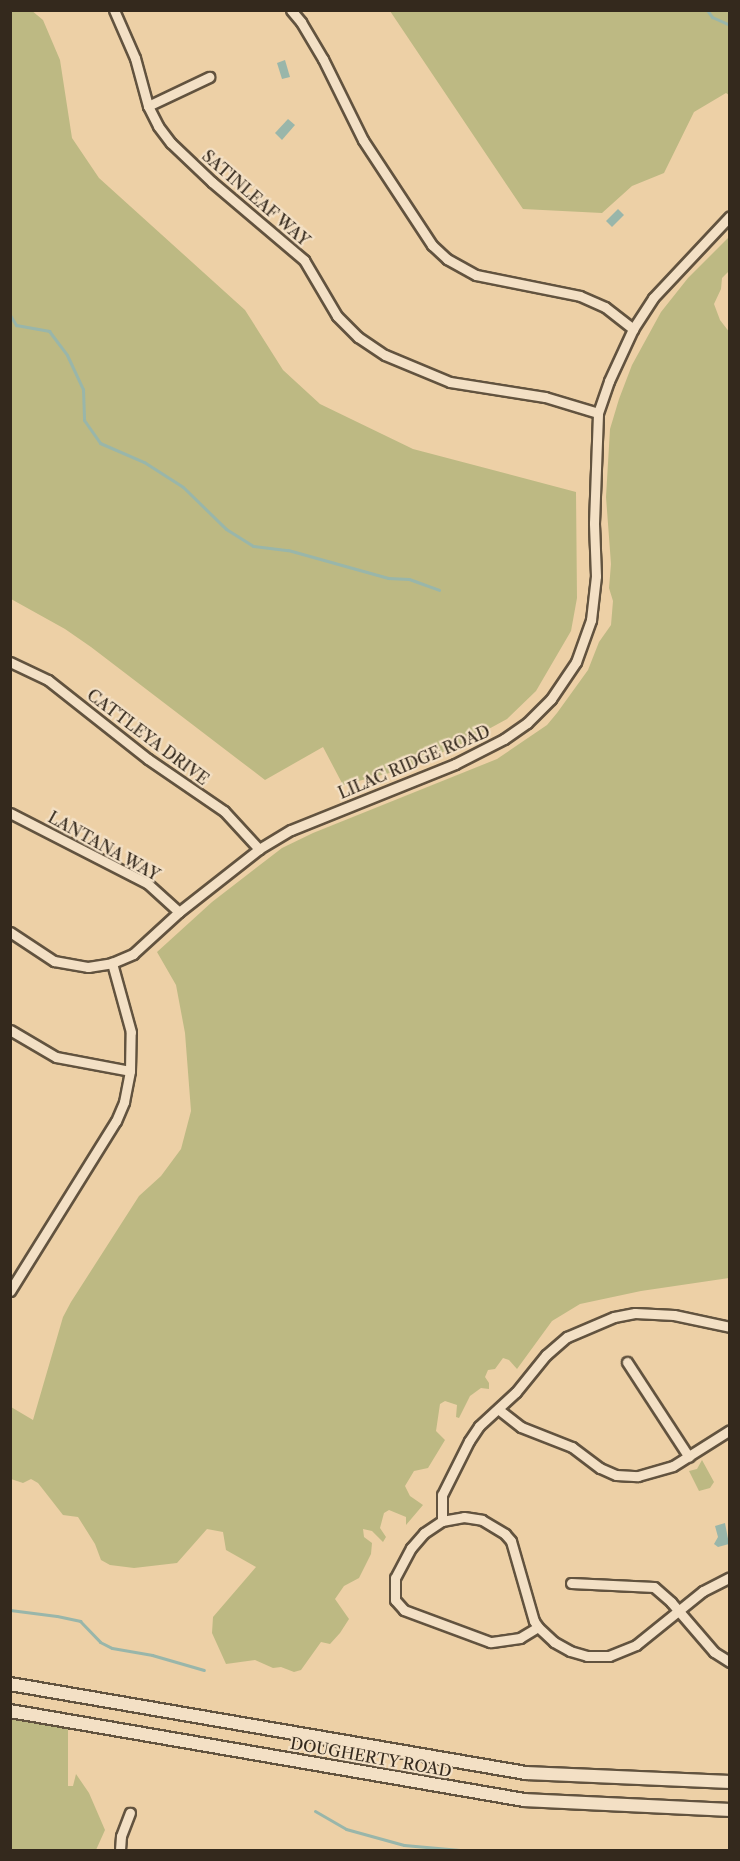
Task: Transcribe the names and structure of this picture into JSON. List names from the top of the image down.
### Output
{
  "streets": {
    "main road": ["DOUGHERTY ROAD"],
    "street": [
      "SATINLEAF WAY",
      "CATTLEYA DRIVE",
      "LILAC RIDGE ROAD",
      "LANTANA WAY"
    ]
  },
  "crossings": [
    ["SATINLEAF WAY", "LILAC RIDGE ROAD"],
    ["CATTLEYA DRIVE", "LILAC RIDGE ROAD"],
    ["LILAC RIDGE ROAD", "LANTANA WAY"]
  ]
}
